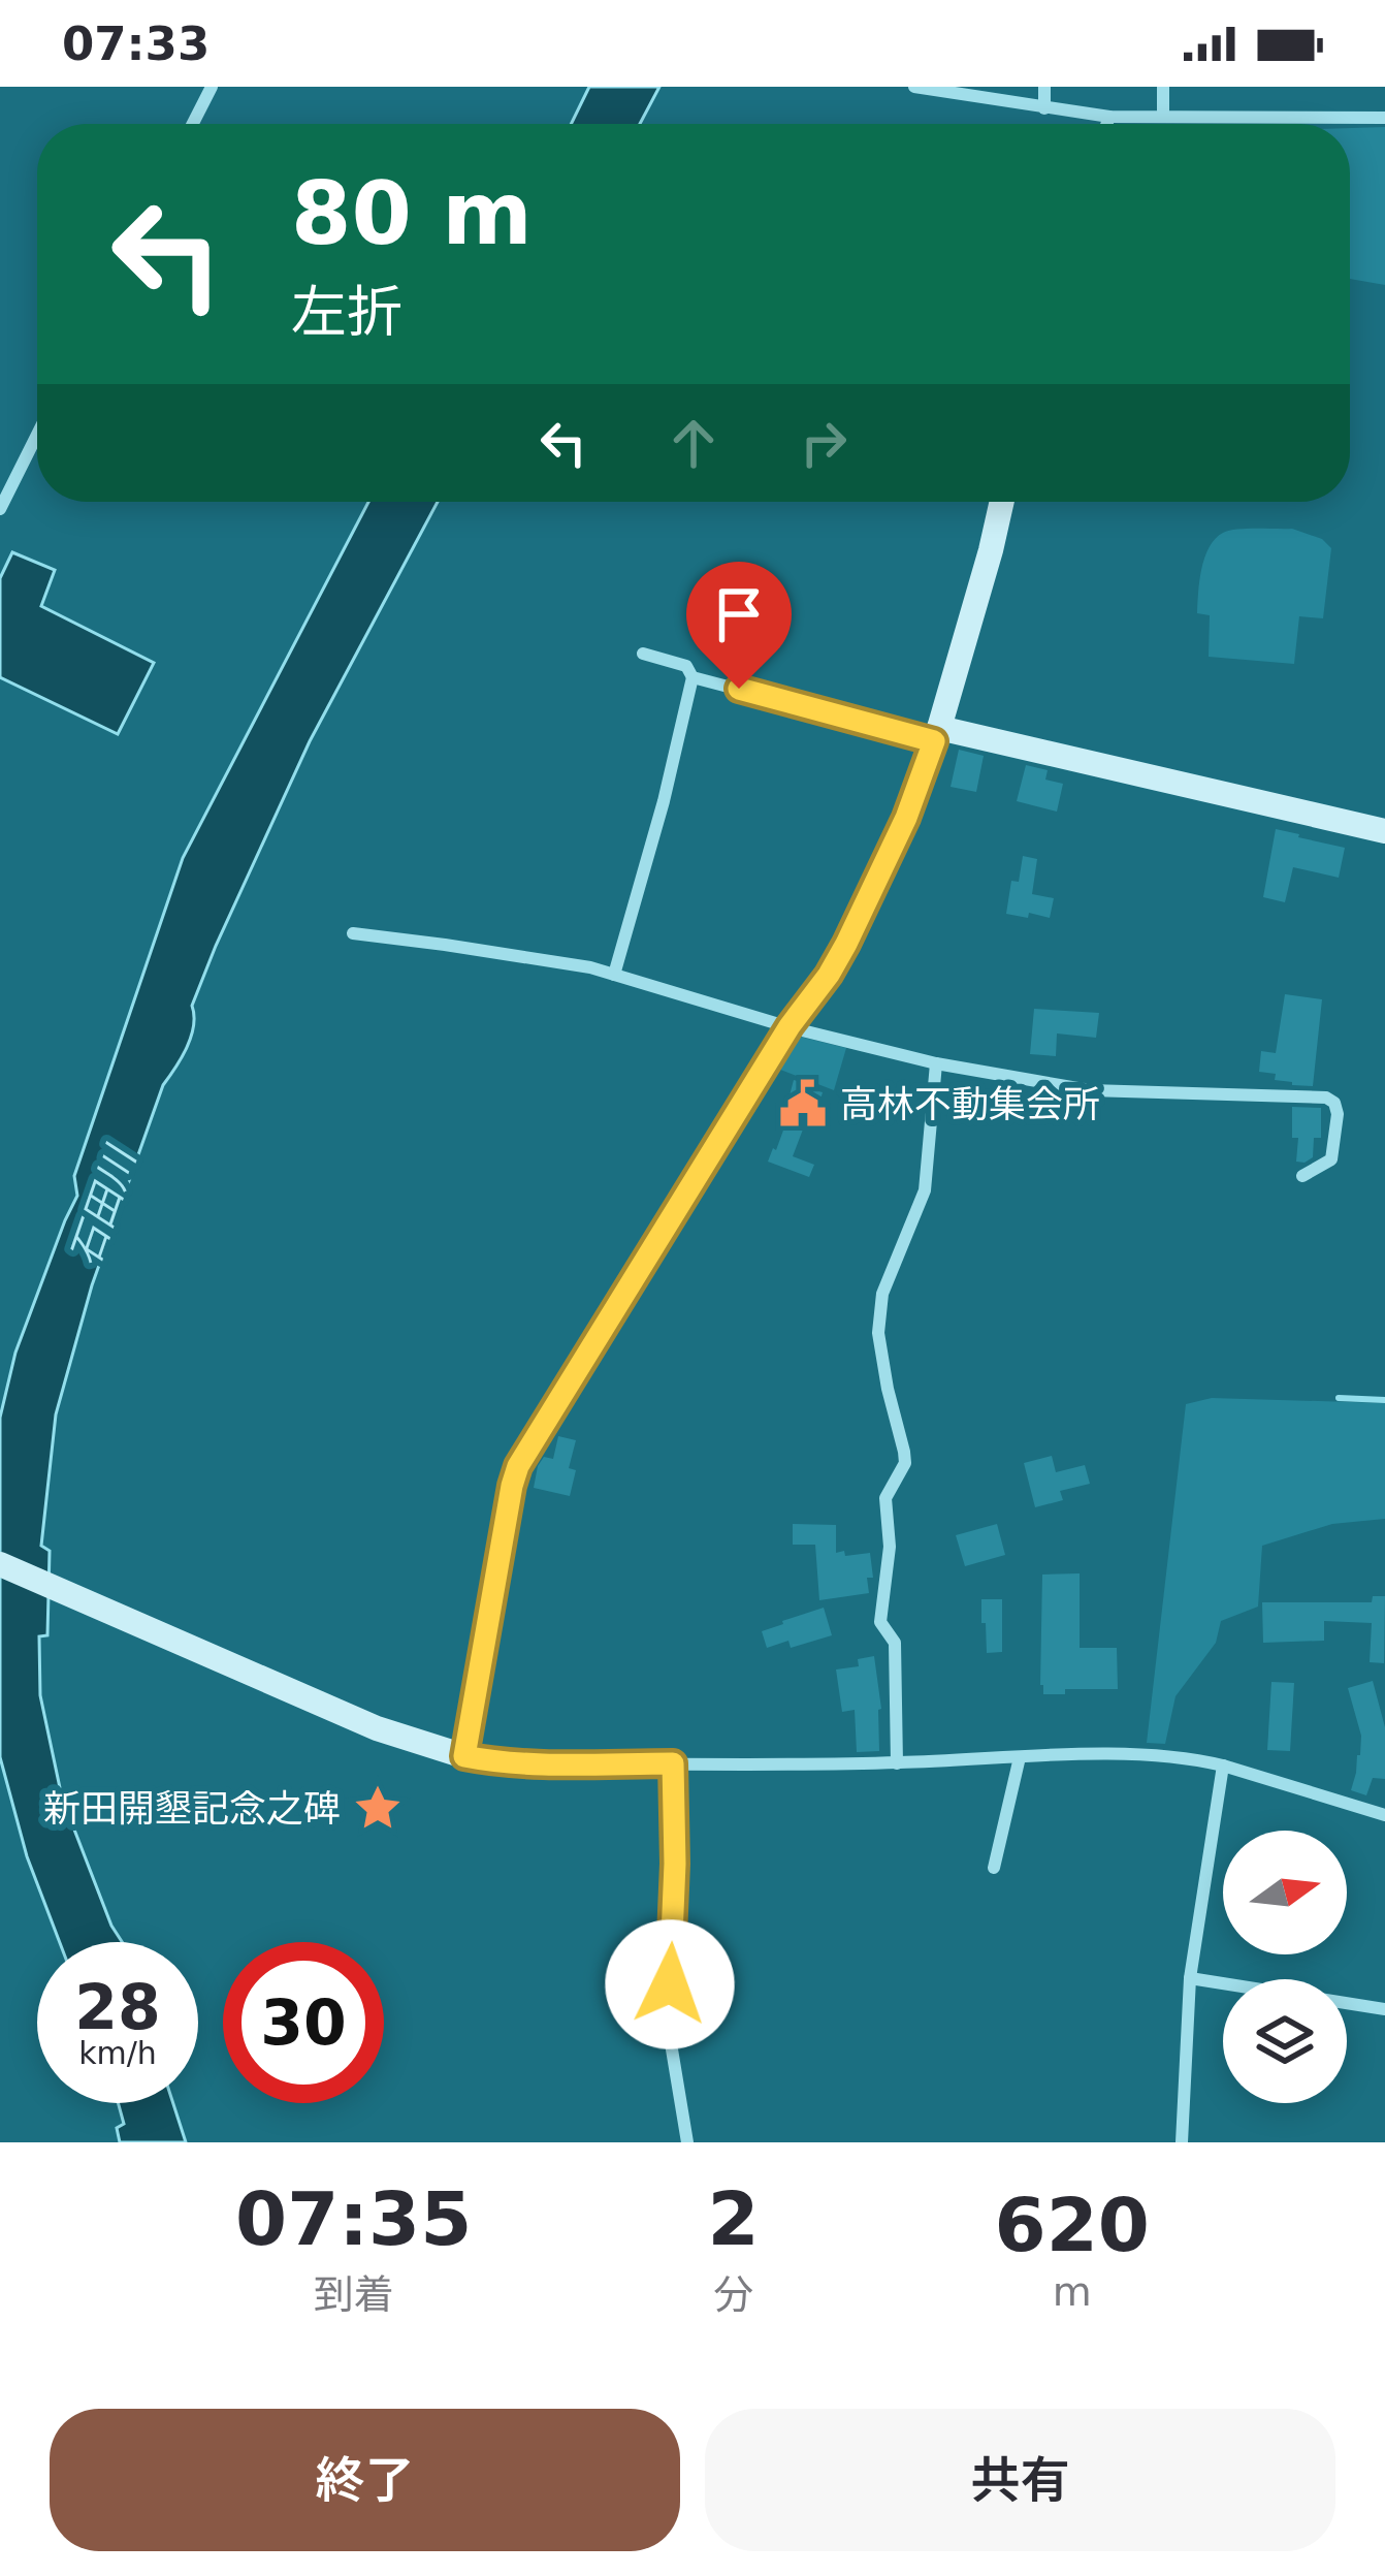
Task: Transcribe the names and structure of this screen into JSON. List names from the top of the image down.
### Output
{
  "water": ["石田川"],
  "places": {
    "public building": ["高林不動集会所"],
    "place": ["新田開墾記念之碑"]
  },
  "north": "right",
  "page": {
    "status": "07:33",
    "turn": ["80 m", "左折"],
    "speed": "28 km/h",
    "limit": "30",
    "eta": [
      "07:35",
      "到着",
      "2",
      "分",
      "620",
      "m"
    ],
    "buttons": ["終了", "共有"]
  }
}
